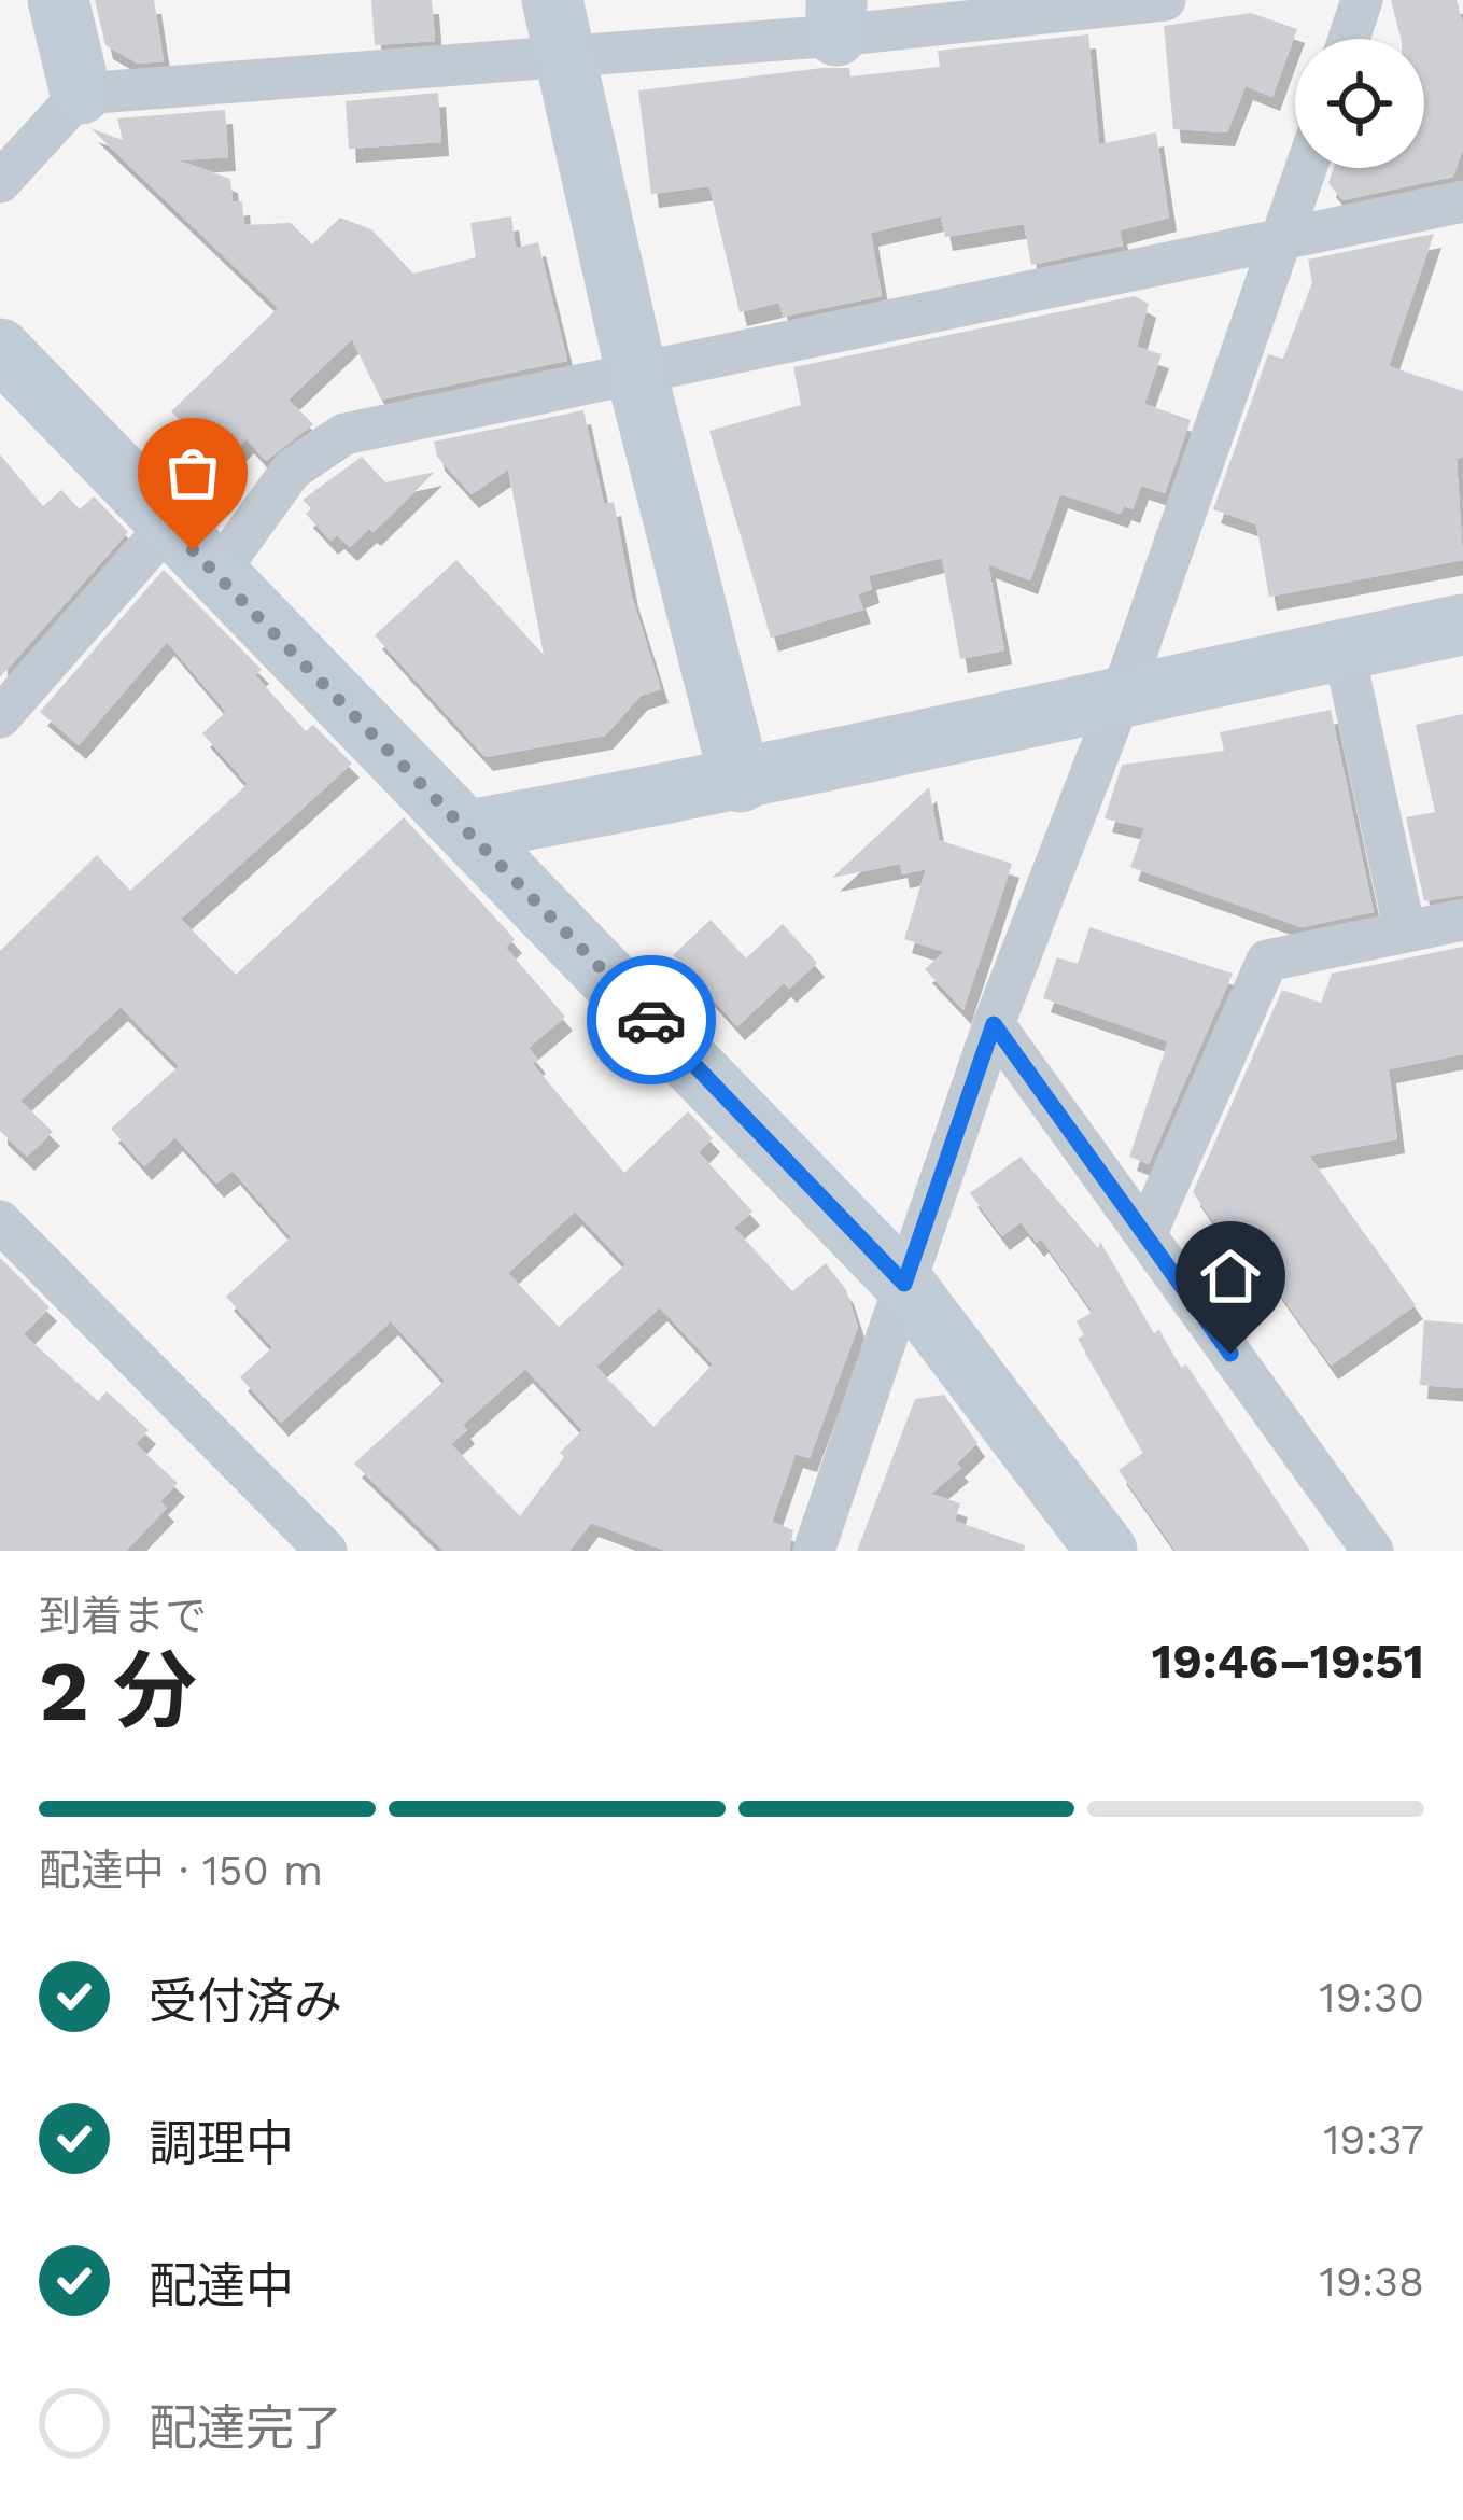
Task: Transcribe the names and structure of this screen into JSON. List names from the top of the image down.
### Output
{
  "page": {
    "heading": ["2 分", "到着まで", "19:46–19:51"],
    "bar": "配達中 · 150 m",
    "list": [
      ["受付済み", "19:30"],
      ["調理中", "19:37"],
      ["配達中", "19:38"],
      "配達完了"
    ]
  }
}
